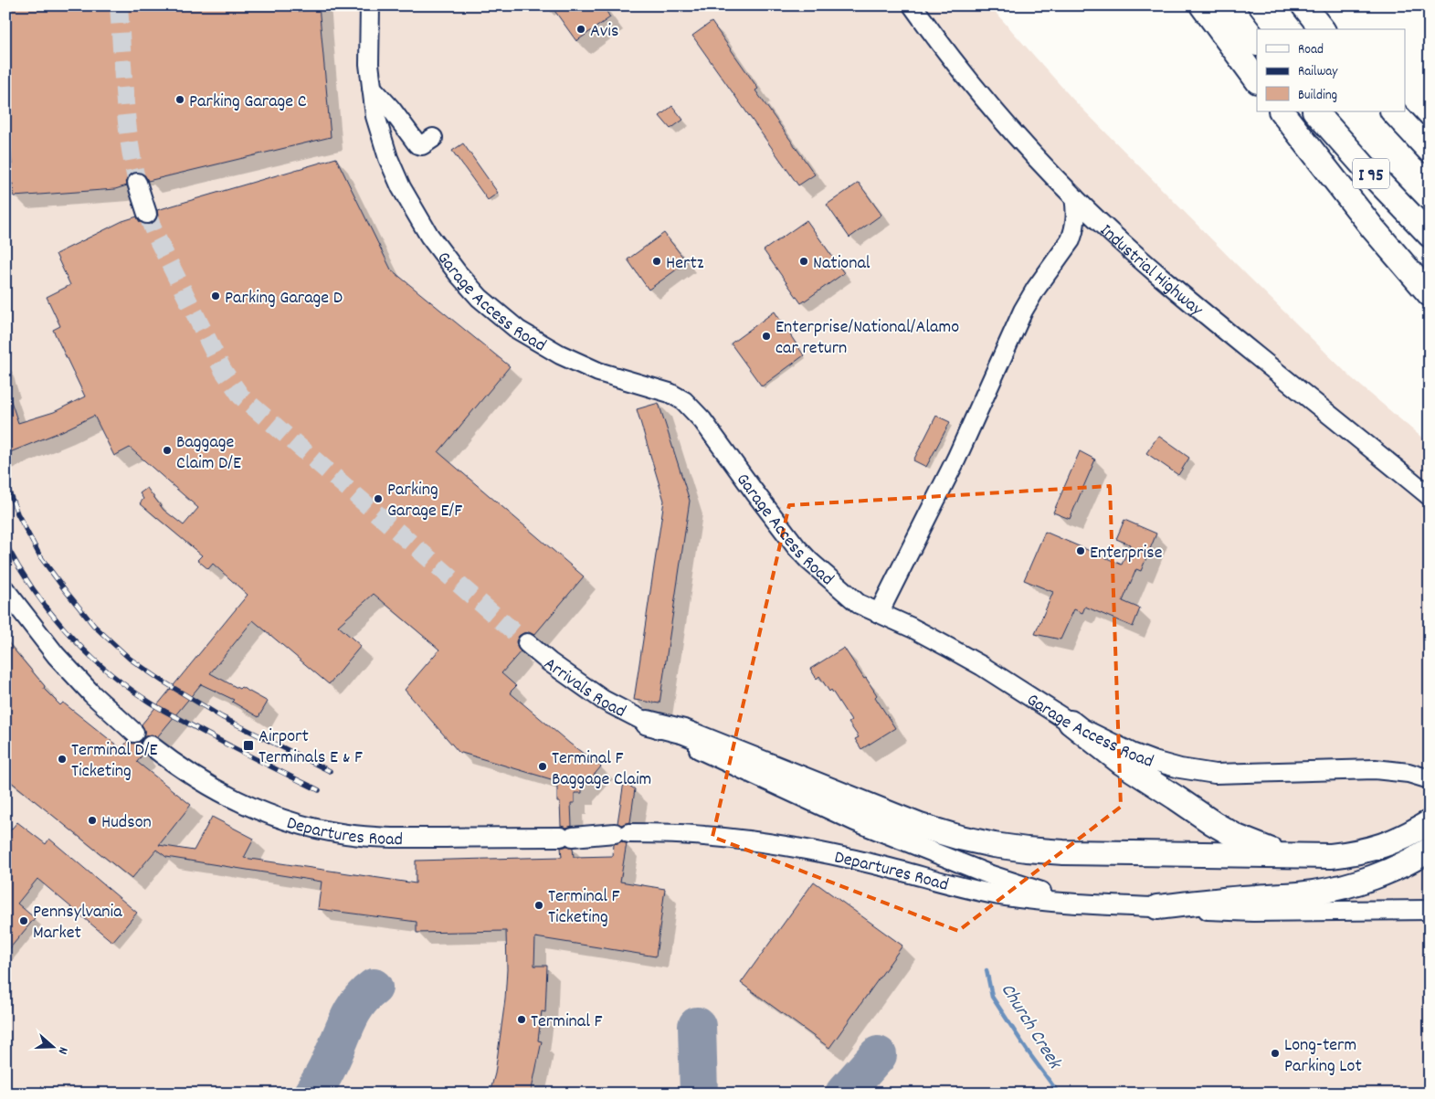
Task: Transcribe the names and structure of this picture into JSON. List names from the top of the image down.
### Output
{
  "streets": {
    "highway": ["I 95"],
    "street": [
      "Industrial Highway",
      "Garage Access Road",
      "Arrivals Road",
      "Departures Road"
    ]
  },
  "crossings": [
    ["Arrivals Road", "Departures Road"]
  ],
  "water": ["Church Creek"],
  "places": {
    "other": [
      "Avis",
      "Parking Garage C",
      "Hertz",
      "National",
      "Parking Garage D",
      "Enterprise/National/Alamo car return",
      "Baggage Claim D/E",
      "Parking Garage E/F",
      "Enterprise",
      "Terminal D/E Ticketing",
      "Terminal F Baggage Claim",
      "Hudson",
      "Terminal F Ticketing",
      "Pennsylvania Market",
      "Terminal F",
      "Long-term Parking Lot"
    ],
    "transit": ["Airport Terminals E & F"]
  },
  "legend": ["Road", "Railway", "Building"],
  "north": "right"
}
